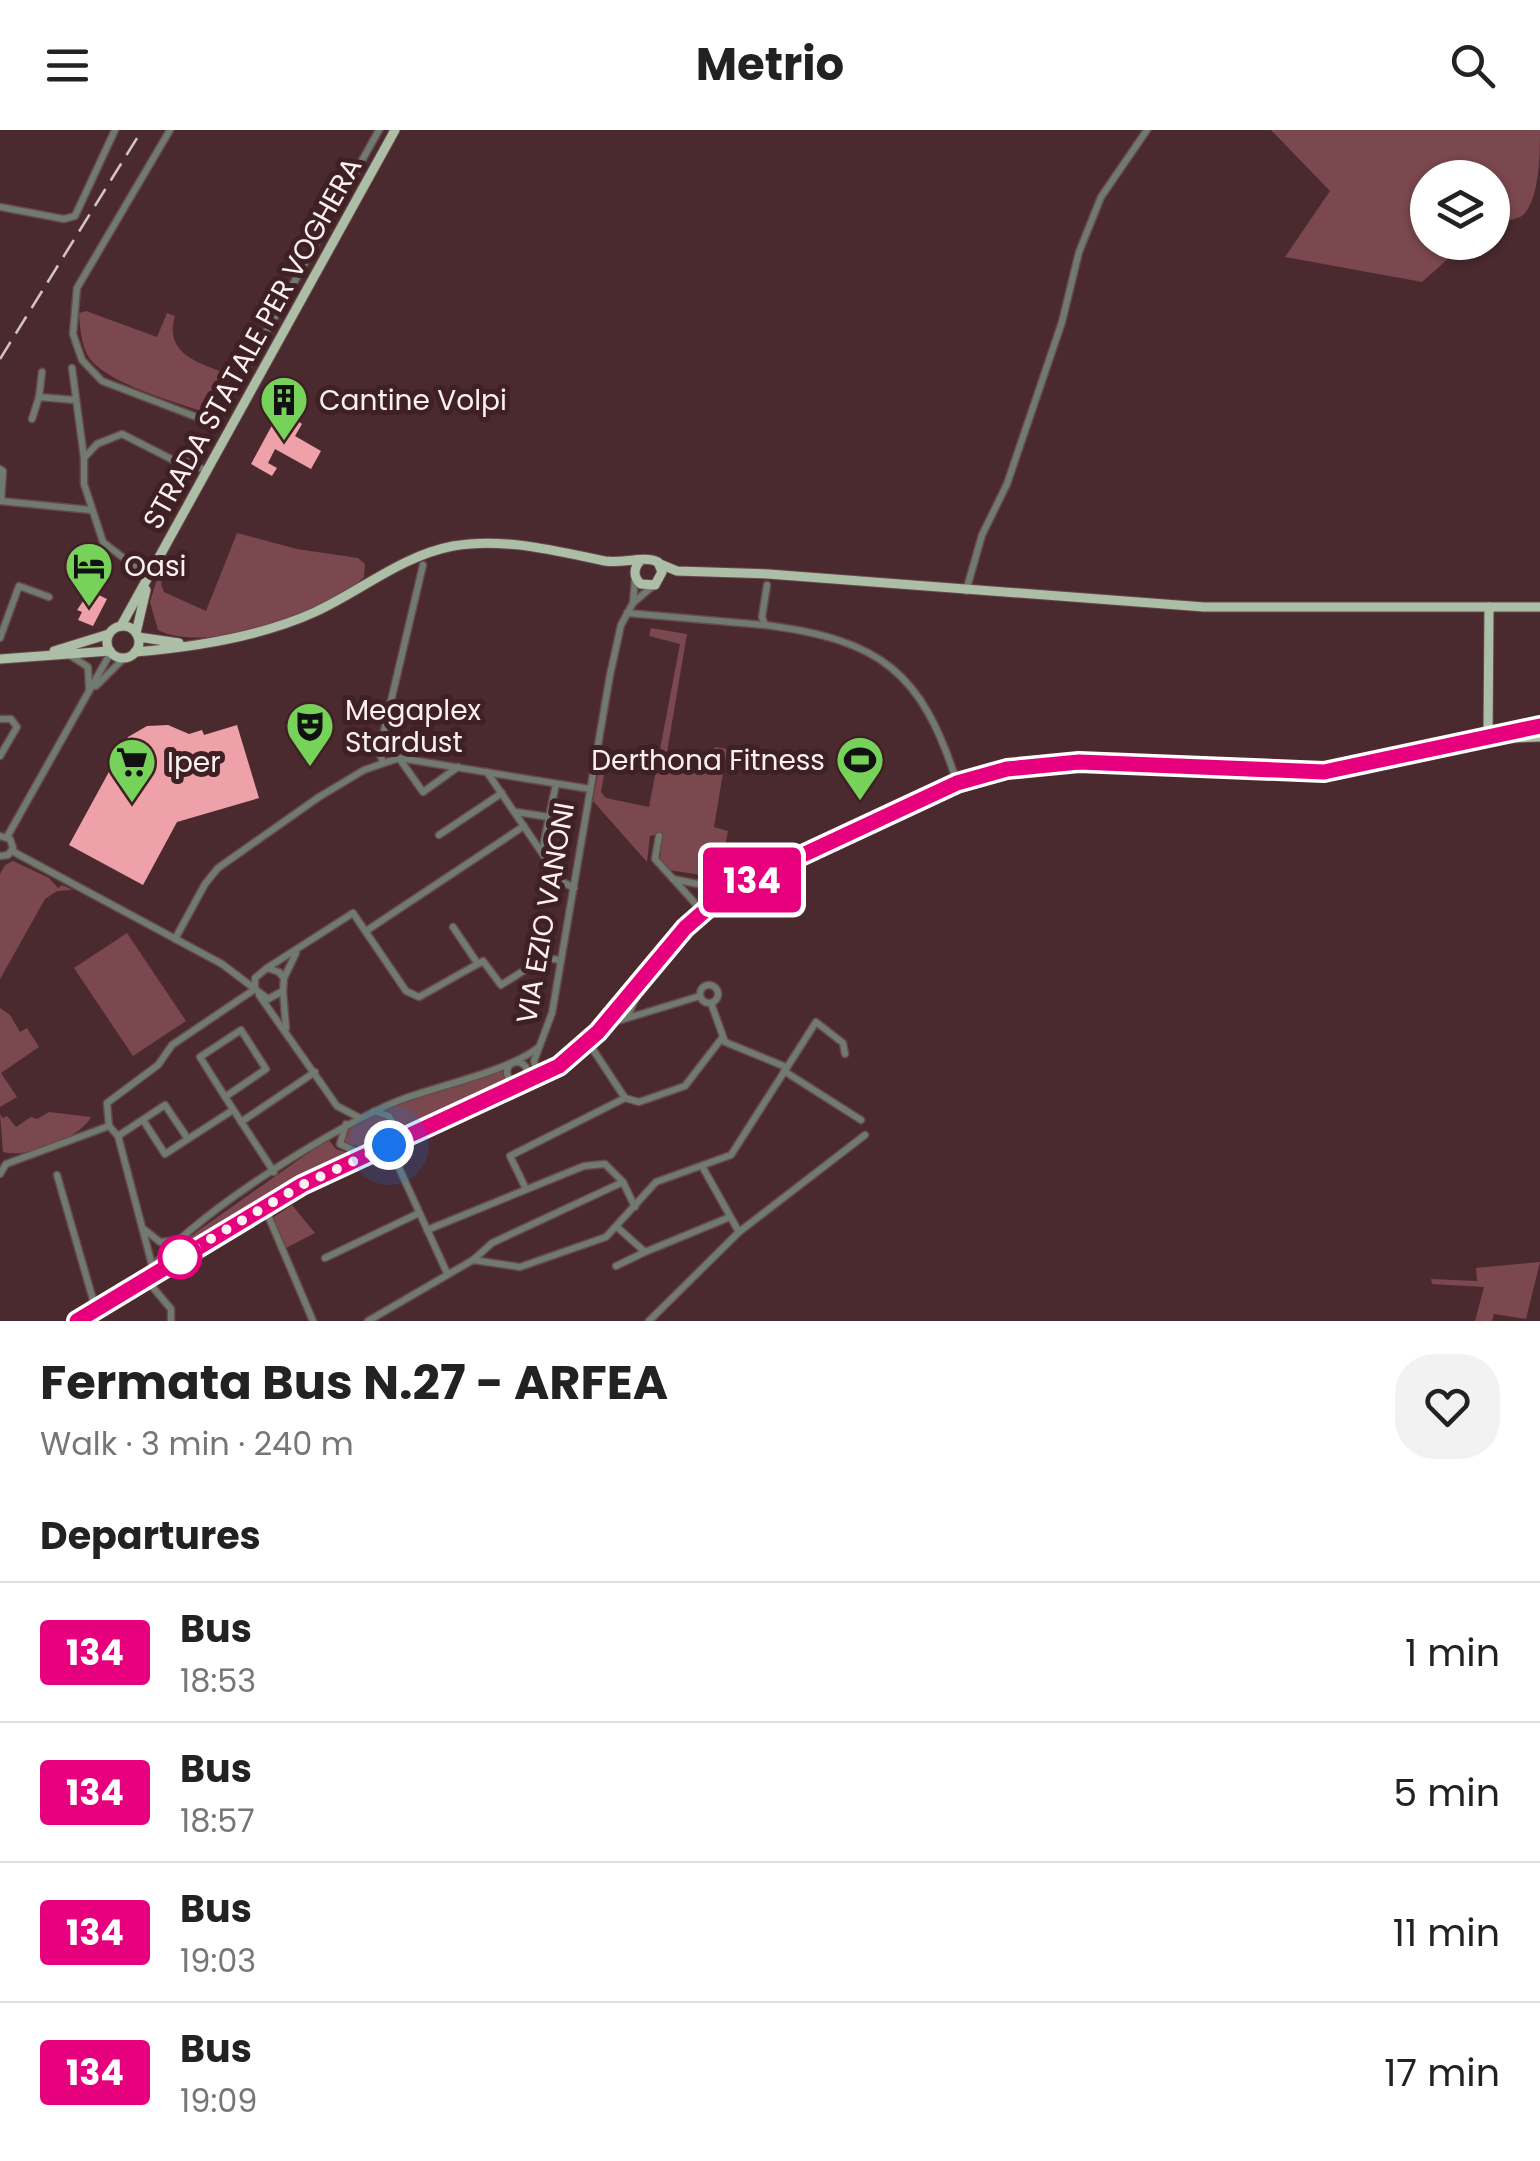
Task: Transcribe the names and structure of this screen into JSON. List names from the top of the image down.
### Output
{
  "streets": {
    "main road": ["STRADA STATALE PER VOGHERA"],
    "street": ["VIA EZIO VANONI"]
  },
  "places": {
    "building": ["Cantine Volpi"],
    "hotel": ["Oasi"],
    "theatre": ["Megaplex Stardust"],
    "sports": ["Derthona Fitness"],
    "supermarket": ["Iper"]
  },
  "lines": ["bus line 134"],
  "page": {
    "header": "Metrio",
    "on_map": "134",
    "heading": [
      ["Fermata Bus N.27 - ARFEA", "Walk · 3 min · 240 m"],
      "Departures"
    ],
    "list": [
      {
        "mark": "134",
        "name": "Bus",
        "note": "18:53",
        "value": "1 min"
      },
      {
        "mark": "134",
        "name": "Bus",
        "note": "18:57",
        "value": "5 min"
      },
      {
        "mark": "134",
        "name": "Bus",
        "note": "19:03",
        "value": "11 min"
      },
      {
        "mark": "134",
        "name": "Bus",
        "note": "19:09",
        "value": "17 min"
      }
    ]
  }
}
